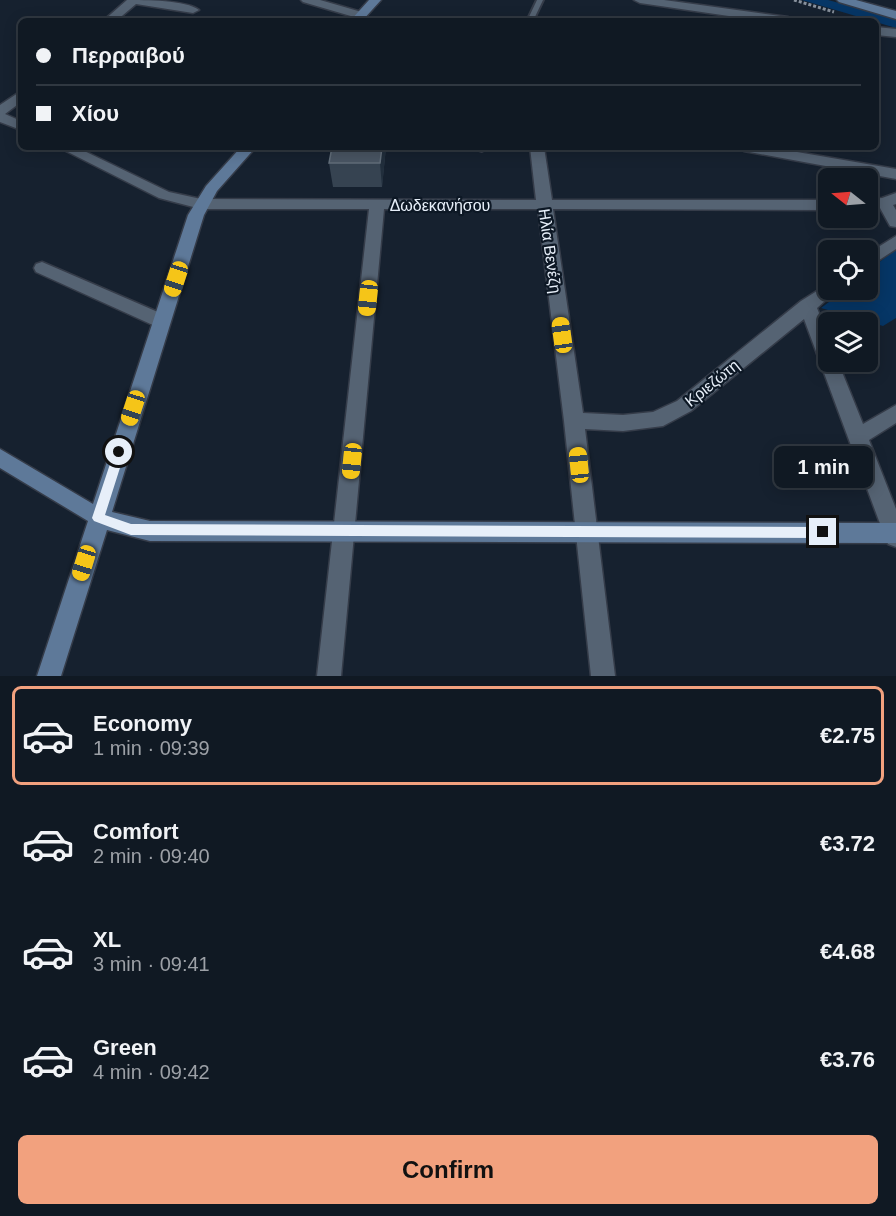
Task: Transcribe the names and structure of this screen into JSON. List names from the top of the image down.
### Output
{
  "streets": {
    "street": ["Δωδεκανήσου", "Ηλία Βενέζη", "Κριεζώτη"]
  },
  "crossings": [
    ["Δωδεκανήσου", "Ηλία Βενέζη"],
    ["Ηλία Βενέζη", "Κριεζώτη"]
  ],
  "north": "left",
  "page": {
    "banner": ["Περραιβού", "Χίου"],
    "bubble": "1 min",
    "list": [
      {
        "name": "Economy",
        "note": "1 min · 09:39",
        "value": "€2.75"
      },
      {
        "name": "Comfort",
        "note": "2 min · 09:40",
        "value": "€3.72"
      },
      {
        "name": "XL",
        "note": "3 min · 09:41",
        "value": "€4.68"
      },
      {
        "name": "Green",
        "note": "4 min · 09:42",
        "value": "€3.76"
      }
    ],
    "buttons": "Confirm"
  }
}
